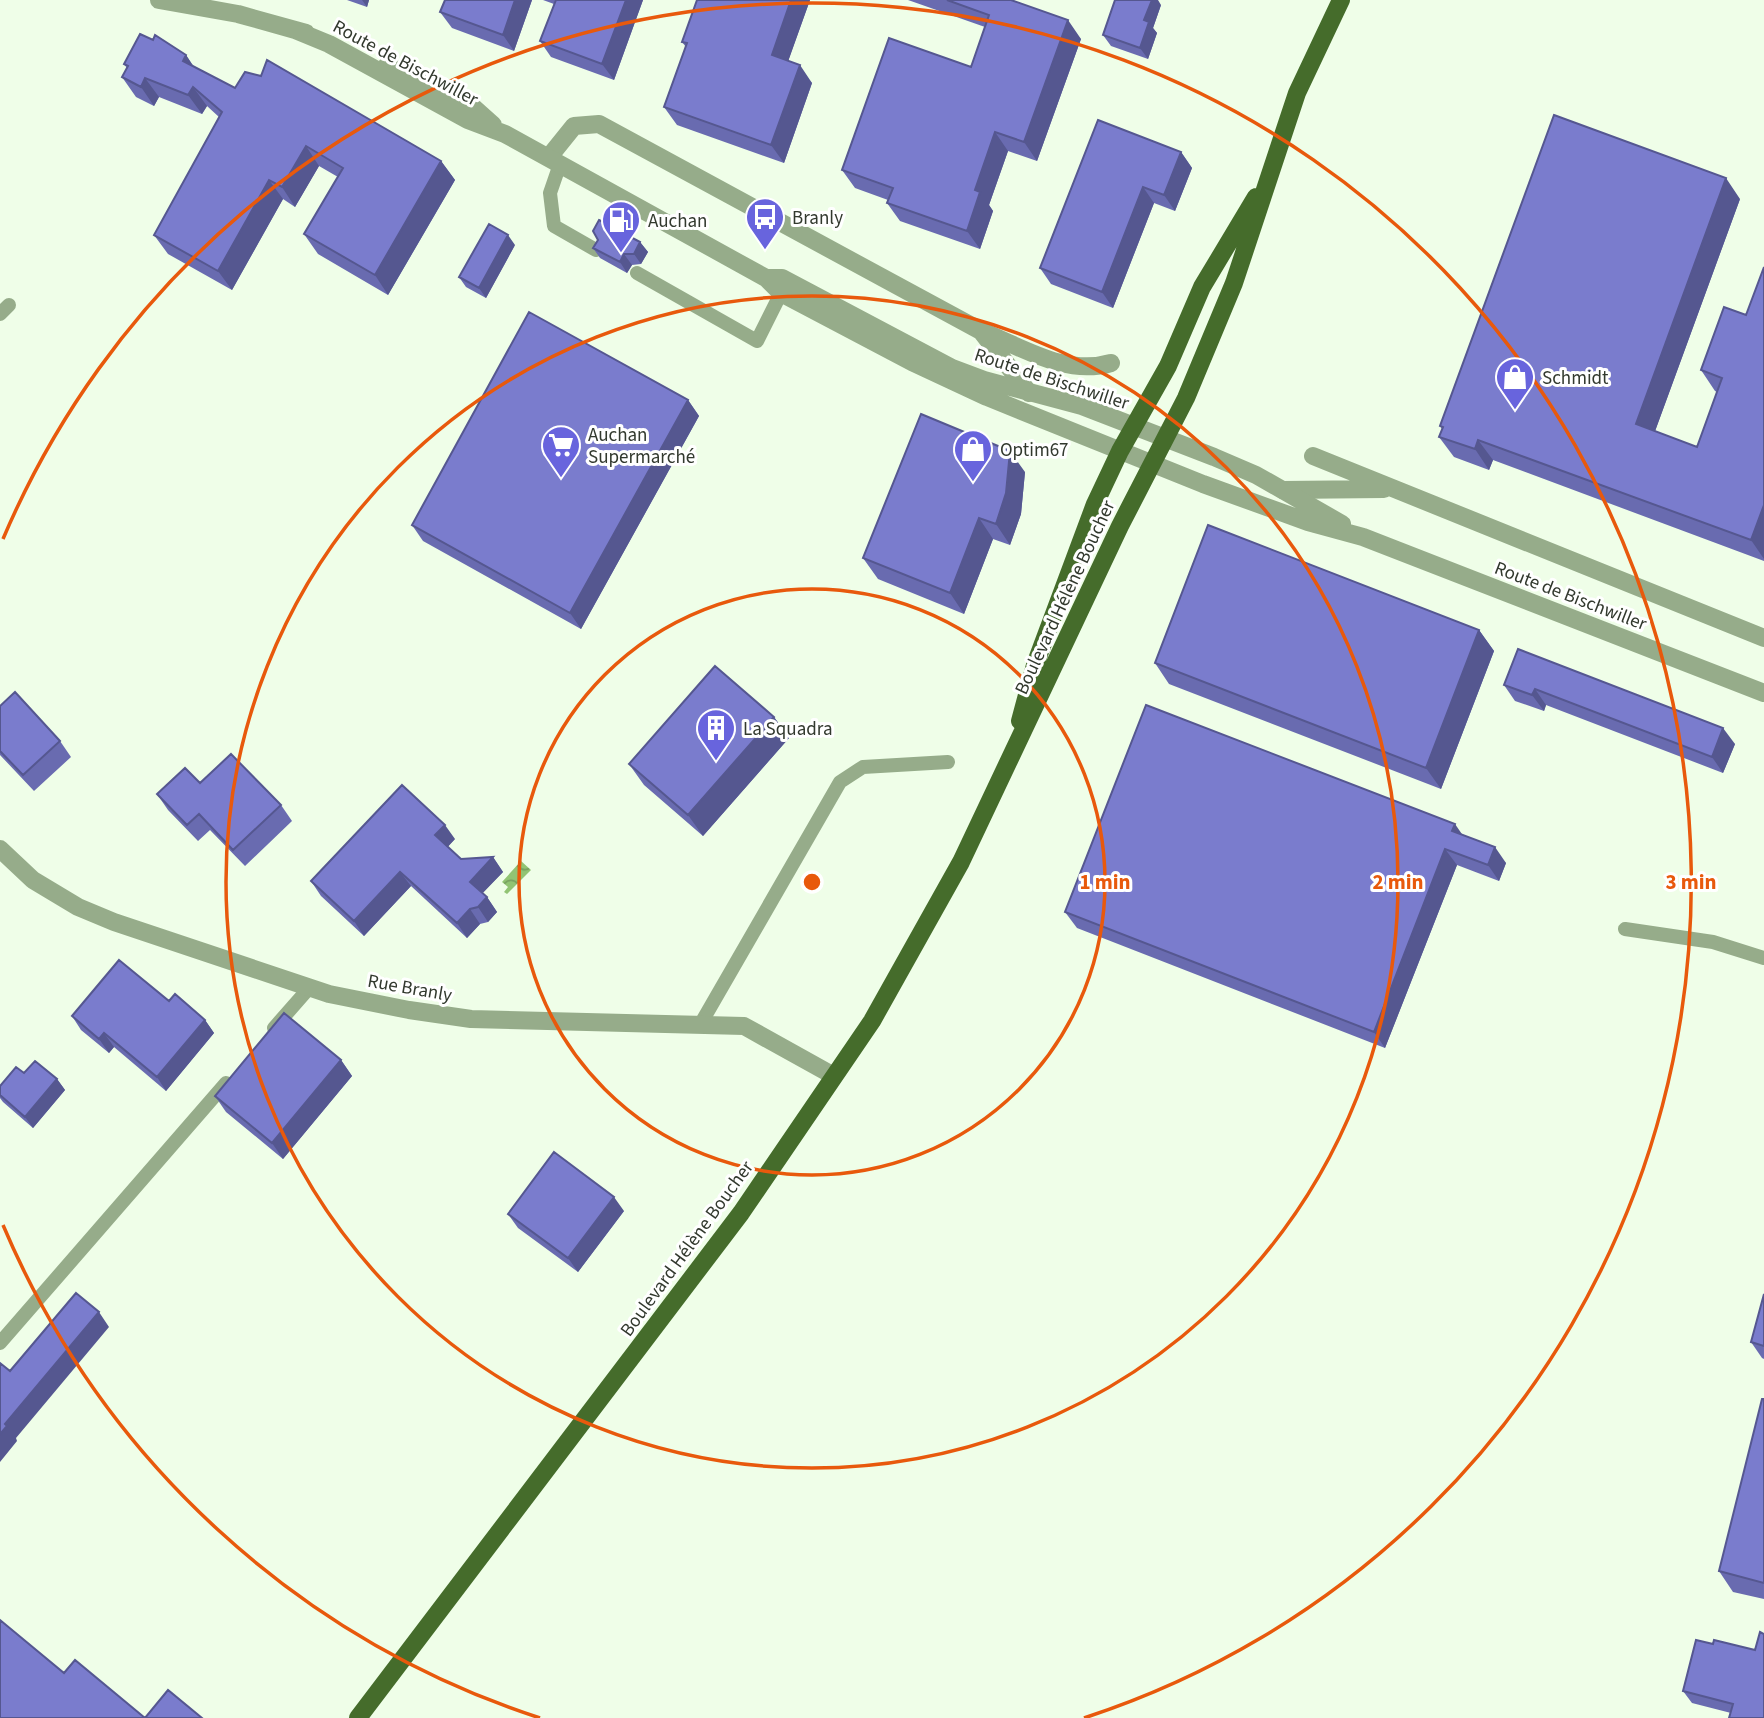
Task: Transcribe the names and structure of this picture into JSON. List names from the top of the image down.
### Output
{
  "streets": {
    "main road": ["Boulevard Hélène Boucher"],
    "street": ["Route de Bischwiller", "Rue Branly"]
  },
  "crossings": [
    ["Route de Bischwiller", "Boulevard Hélène Boucher"],
    ["Boulevard Hélène Boucher", "Rue Branly"]
  ],
  "places": {
    "bus stop": ["Branly"],
    "fuel station": ["Auchan"],
    "shop": ["Schmidt", "Optim67"],
    "supermarket": ["Auchan Supermarché"],
    "building": ["La Squadra"]
  },
  "rings": ["1 min", "2 min", "3 min"]
}
